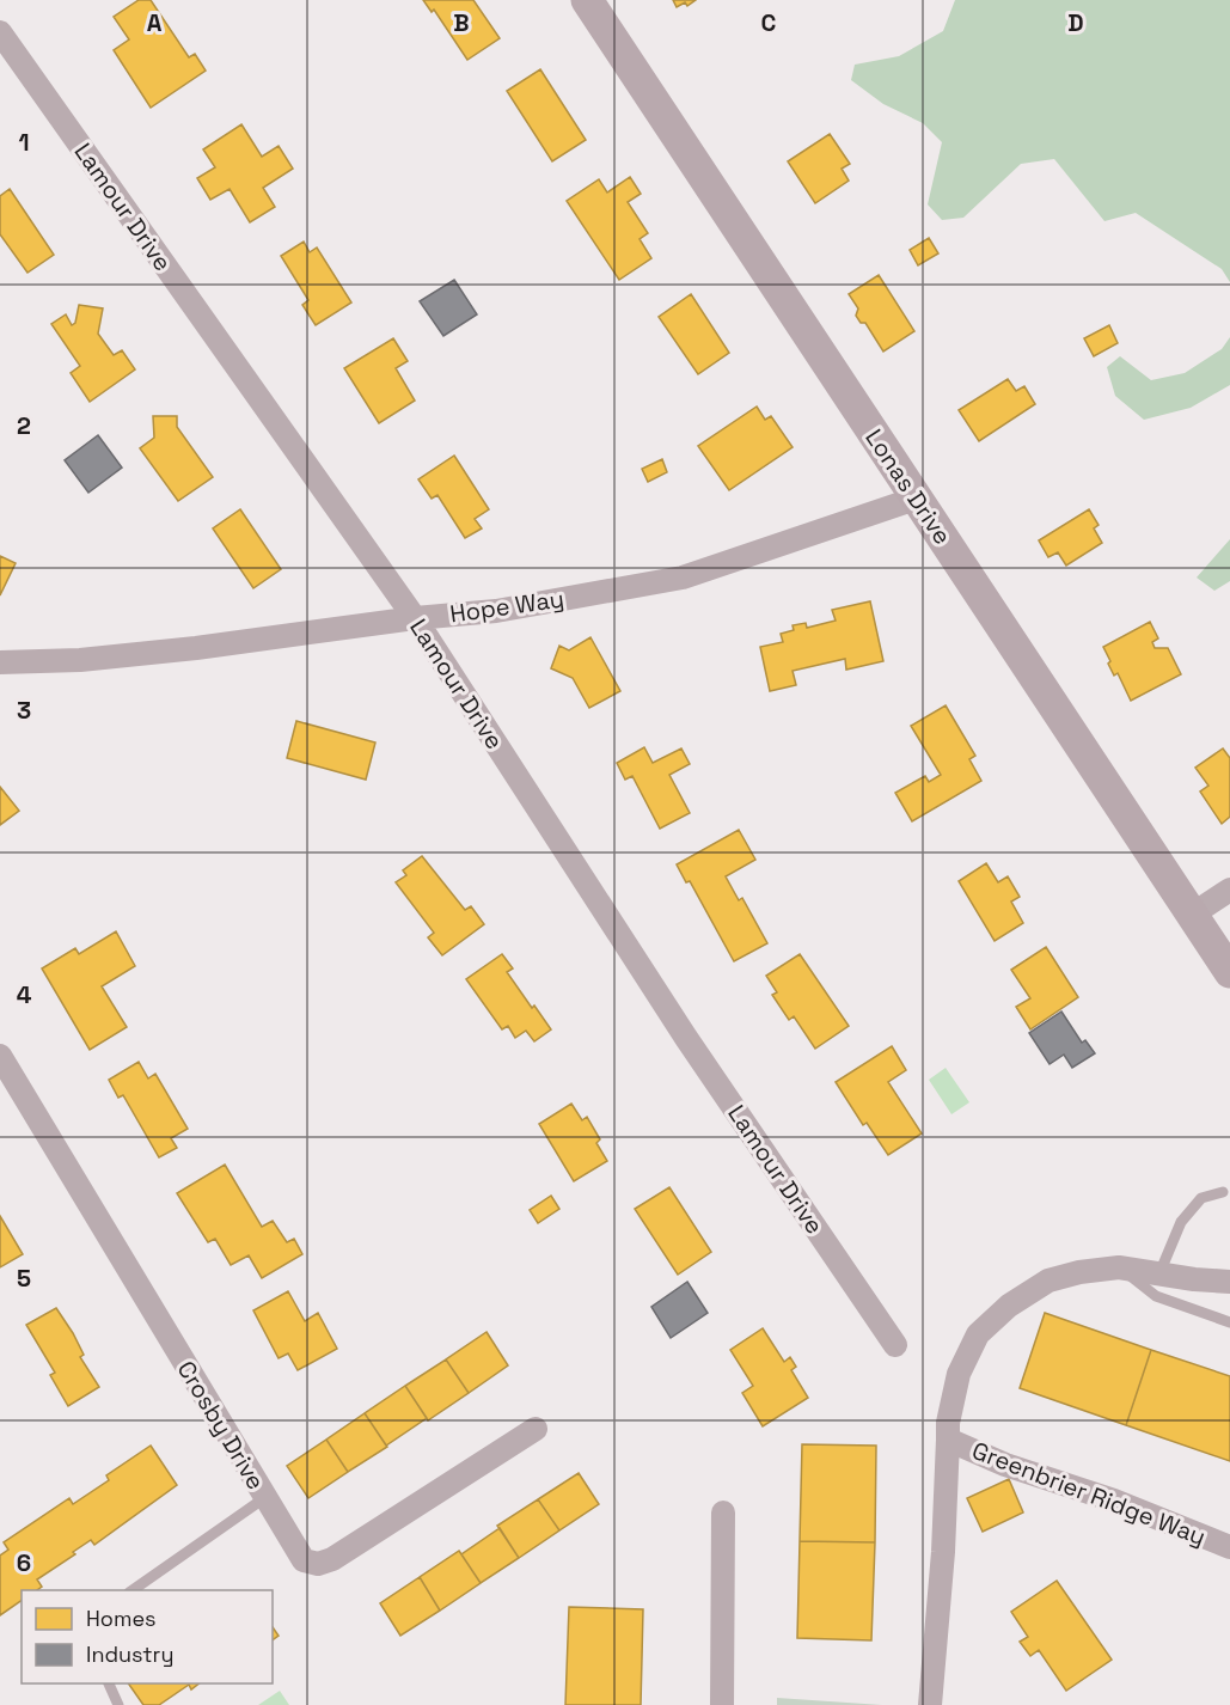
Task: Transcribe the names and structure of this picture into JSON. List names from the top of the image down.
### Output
{
  "streets": {
    "street": [
      "Lamour Drive",
      "Lonas Drive",
      "Hope Way",
      "Crosby Drive",
      "Greenbrier Ridge Way"
    ]
  },
  "crossings": [
    ["Lamour Drive", "Hope Way"],
    ["Lonas Drive", "Hope Way"]
  ],
  "legend": ["Homes", "Industry"],
  "grid": {
    "columns": [
      "A",
      "B",
      "C",
      "D"
    ],
    "rows": [
      "1",
      "2",
      "3",
      "4",
      "5",
      "6"
    ]
  }
}
